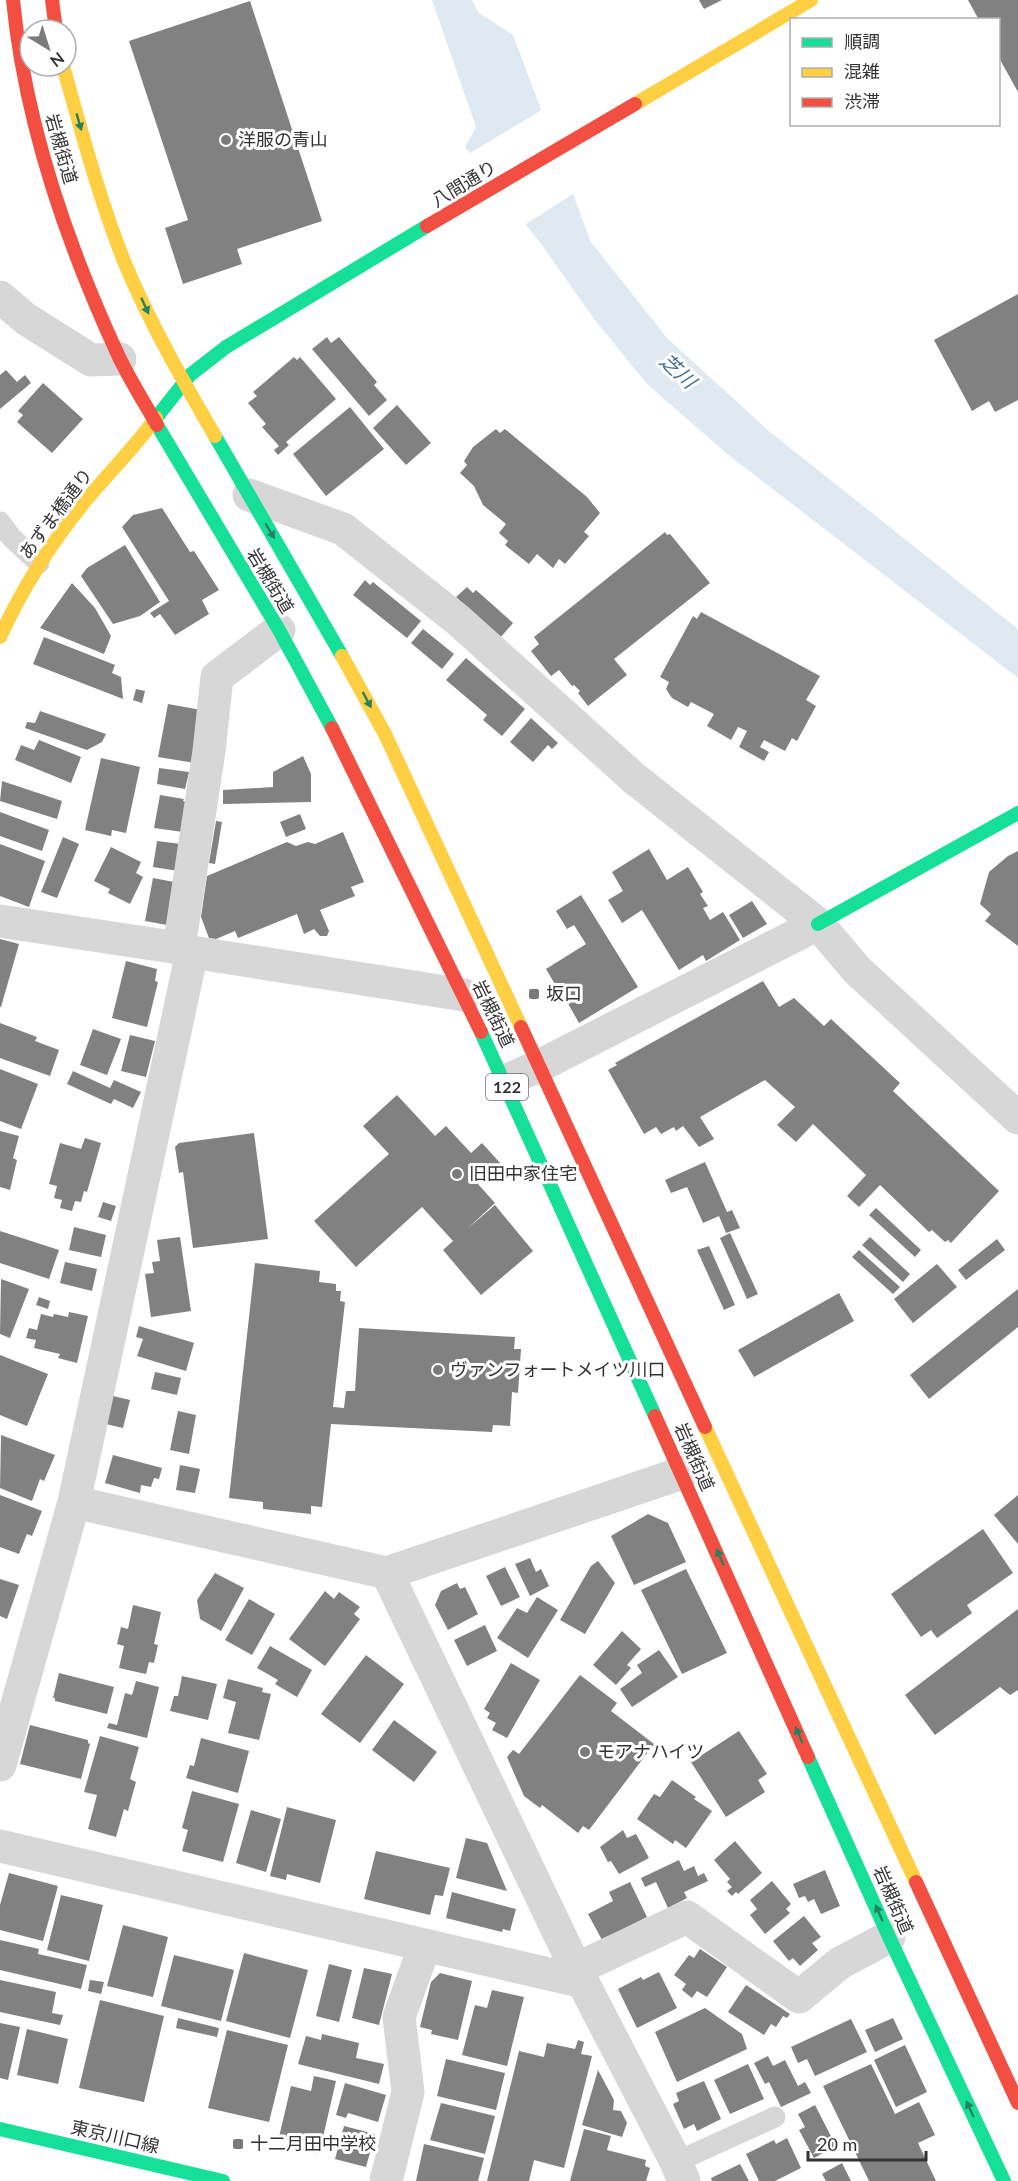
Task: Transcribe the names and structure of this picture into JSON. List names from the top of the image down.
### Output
{
  "streets": {
    "main road": [
      "岩槻街道",
      "八間通り",
      "あずま橋通り",
      "122",
      "東京川口線"
    ]
  },
  "crossings": [
    ["岩槻街道", "八間通り"],
    ["岩槻街道", "あずま橋通り"],
    ["八間通り", "あずま橋通り"]
  ],
  "water": ["芝川"],
  "places": {
    "other": [
      "洋服の青山",
      "旧田中家住宅",
      "ヴァンフォートメイツ川口",
      "モアナハイツ"
    ],
    "transit": ["坂口", "十二月田中学校"]
  },
  "legend": ["順調", "混雑", "渋滞"],
  "scale_bar": "20 m",
  "north": "bottom right"
}
